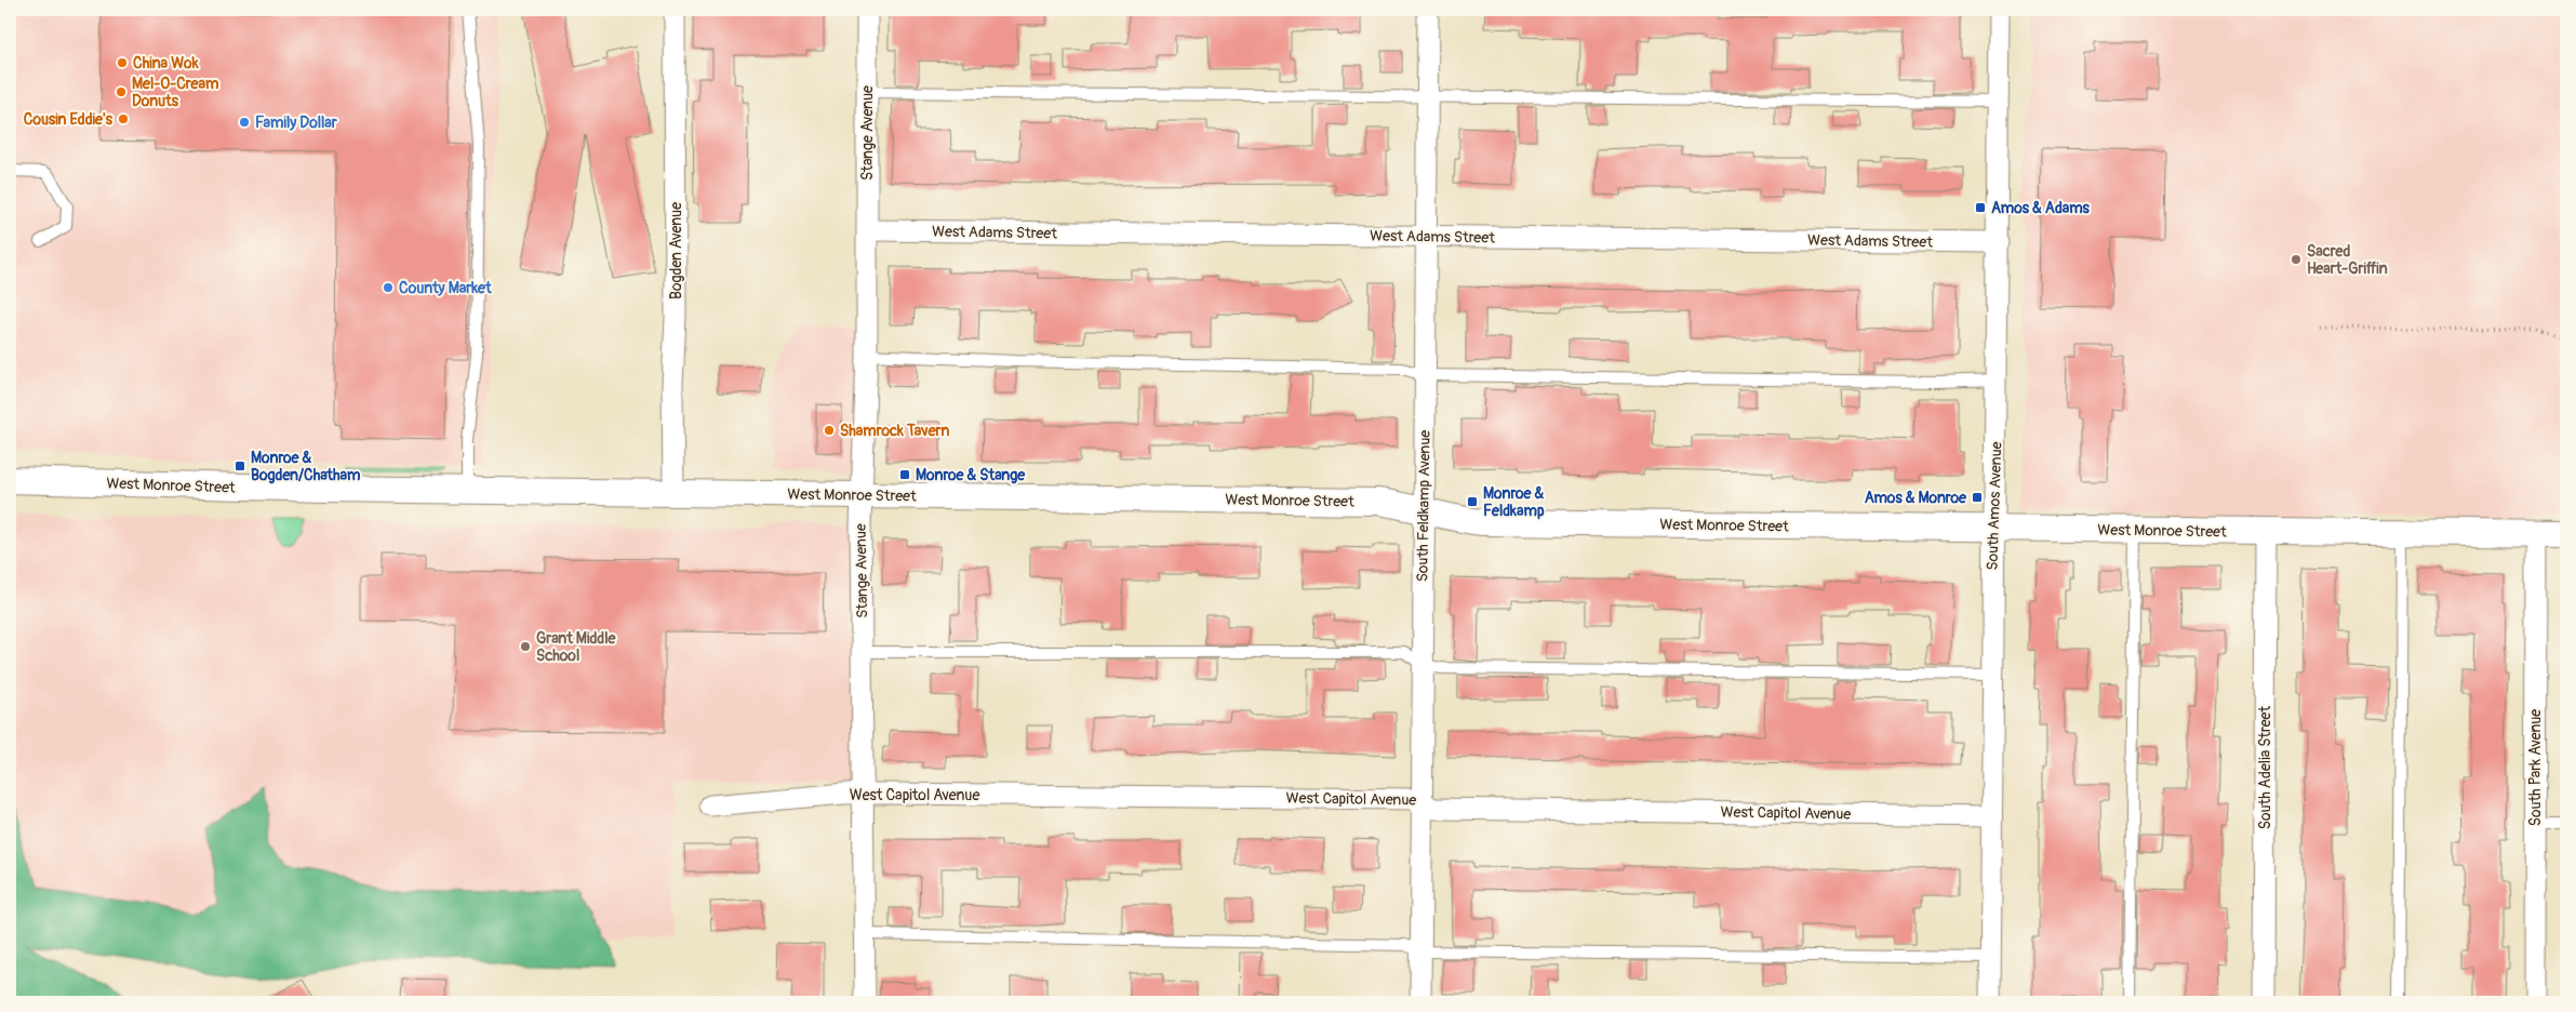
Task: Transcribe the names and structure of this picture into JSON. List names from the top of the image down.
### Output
{
  "streets": {
    "street": [
      "Stange Avenue",
      "West Adams Street",
      "Bogden Avenue",
      "West Monroe Street",
      "South Feldkamp Avenue",
      "South Amos Avenue",
      "South Adelia Street",
      "South Park Avenue",
      "West Capitol Avenue"
    ]
  },
  "crossings": [
    ["Stange Avenue", "West Adams Street"],
    ["Stange Avenue", "West Monroe Street"],
    ["Stange Avenue", "West Capitol Avenue"],
    ["West Adams Street", "South Feldkamp Avenue"],
    ["West Adams Street", "South Amos Avenue"],
    ["Bogden Avenue", "West Monroe Street"],
    ["West Monroe Street", "South Feldkamp Avenue"],
    ["West Monroe Street", "South Amos Avenue"],
    ["West Monroe Street", "South Adelia Street"],
    ["West Monroe Street", "South Park Avenue"],
    ["South Feldkamp Avenue", "West Capitol Avenue"],
    ["South Amos Avenue", "West Capitol Avenue"]
  ],
  "places": {
    "other": [
      "China Wok",
      "Mel-O-Cream Donuts",
      "Cousin Eddie's",
      "Family Dollar",
      "Sacred Heart-Griffin",
      "County Market",
      "Shamrock Tavern",
      "Grant Middle School"
    ],
    "transit": [
      "Amos & Adams",
      "Monroe & Bogden/Chatham",
      "Monroe & Stange",
      "Amos & Monroe",
      "Monroe & Feldkamp"
    ]
  }
}
